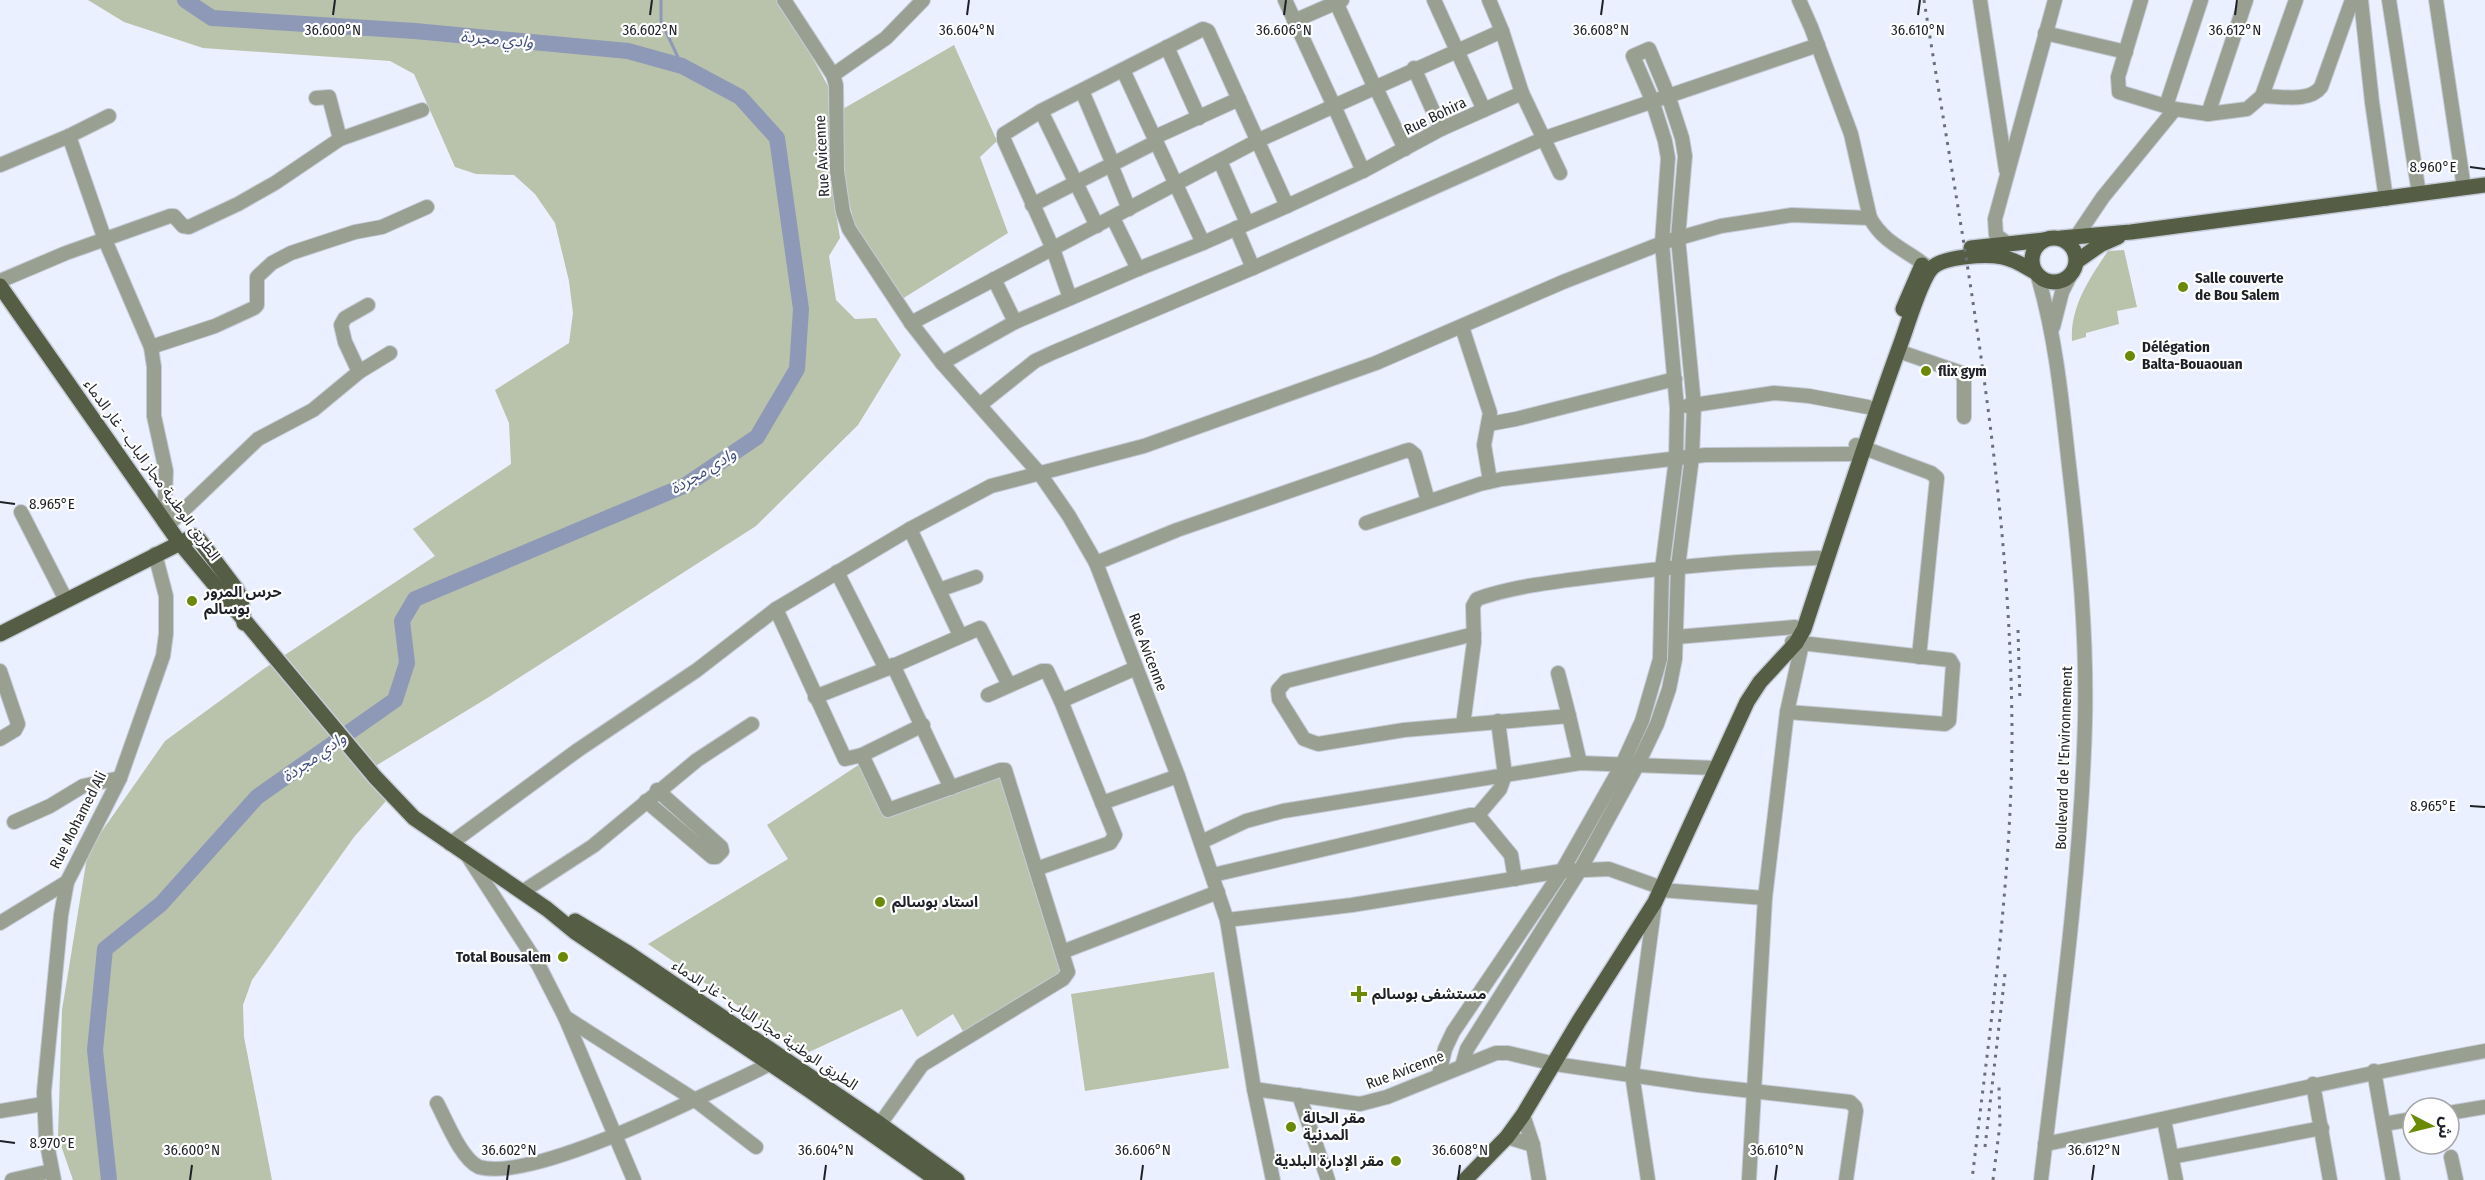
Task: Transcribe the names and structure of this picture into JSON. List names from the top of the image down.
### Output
{
  "streets": {
    "main road": ["الطريق الوطنية مجاز الباب - غار الدماء"],
    "street": [
      "Rue Bohira",
      "Rue Avicenne",
      "Boulevard de l'Environnement",
      "Rue Mohamed Ali"
    ]
  },
  "crossings": [
    ["Rue Bohira", "Rue Avicenne"]
  ],
  "water": ["وادي مجردة"],
  "places": {
    "other": [
      "Salle couverte de Bou Salem",
      "Délégation Balta-Bouaouan",
      "flix gym",
      "حرس المرور بوسالم",
      "استاد بوسالم",
      "Total Bousalem",
      "مقر الحالة المدنية",
      "مقر الإدارة البلدية"
    ],
    "health": ["مستشفى بوسالم"]
  },
  "north": "right",
  "coordinates": [
    "36.600°N",
    "36.602°N",
    "36.604°N",
    "36.606°N",
    "36.608°N",
    "36.610°N",
    "36.612°N",
    "8.960°E",
    "8.965°E",
    "8.970°E"
  ]
}
